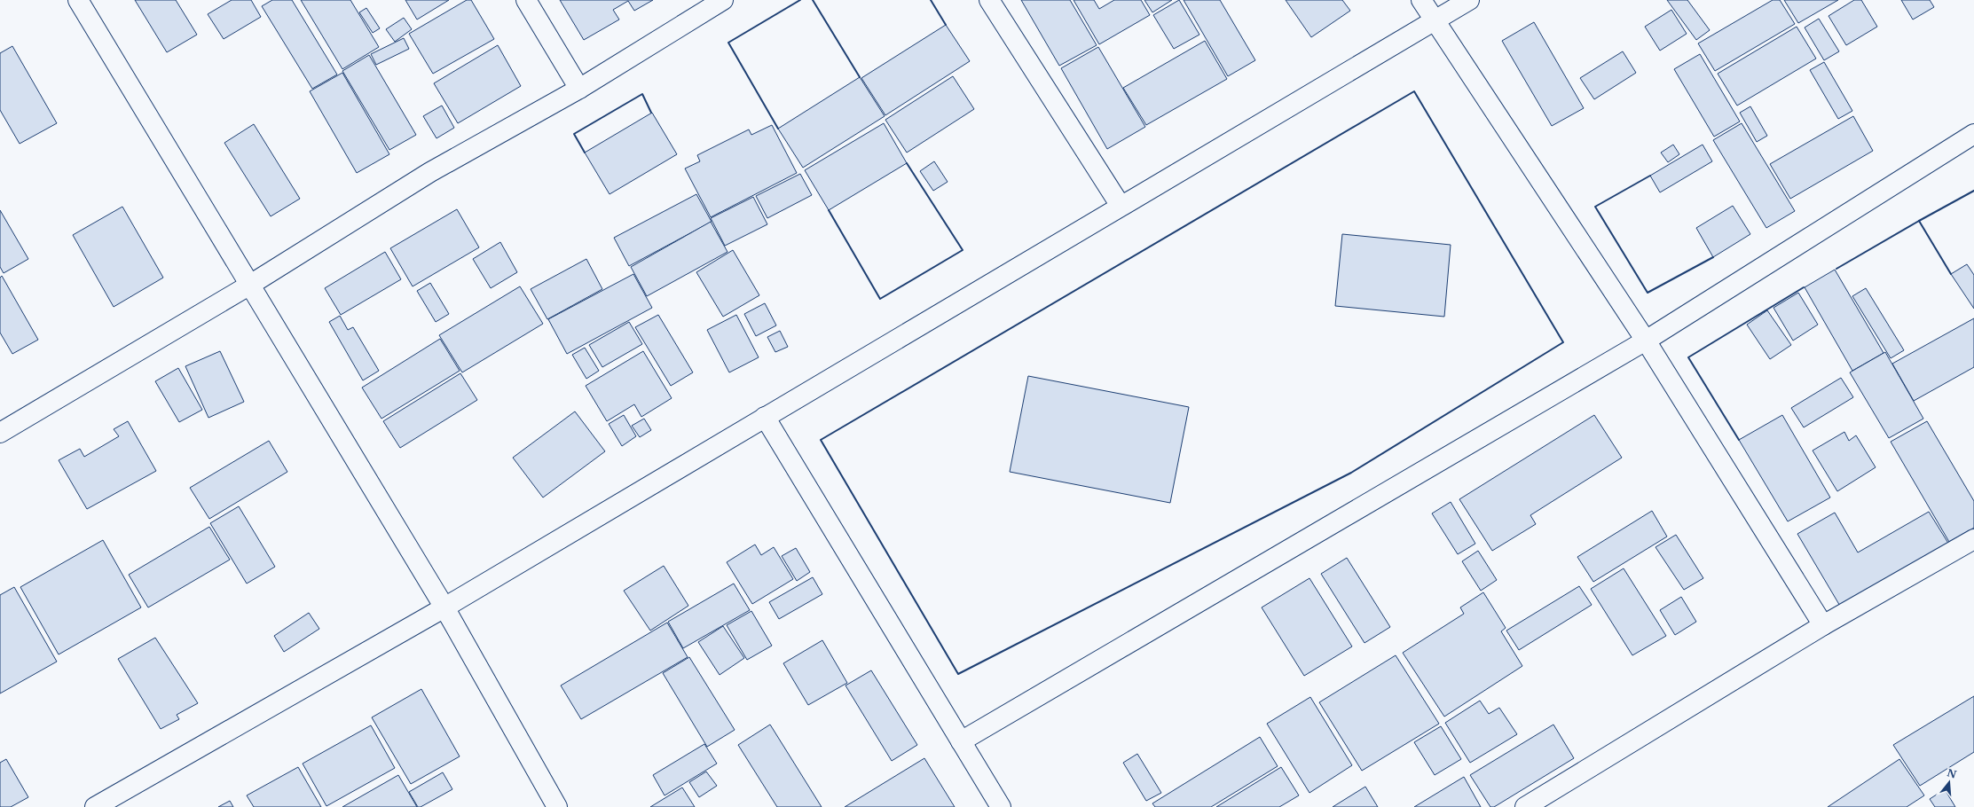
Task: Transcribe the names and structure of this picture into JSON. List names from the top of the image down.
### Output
{
  "north": "top"
}
